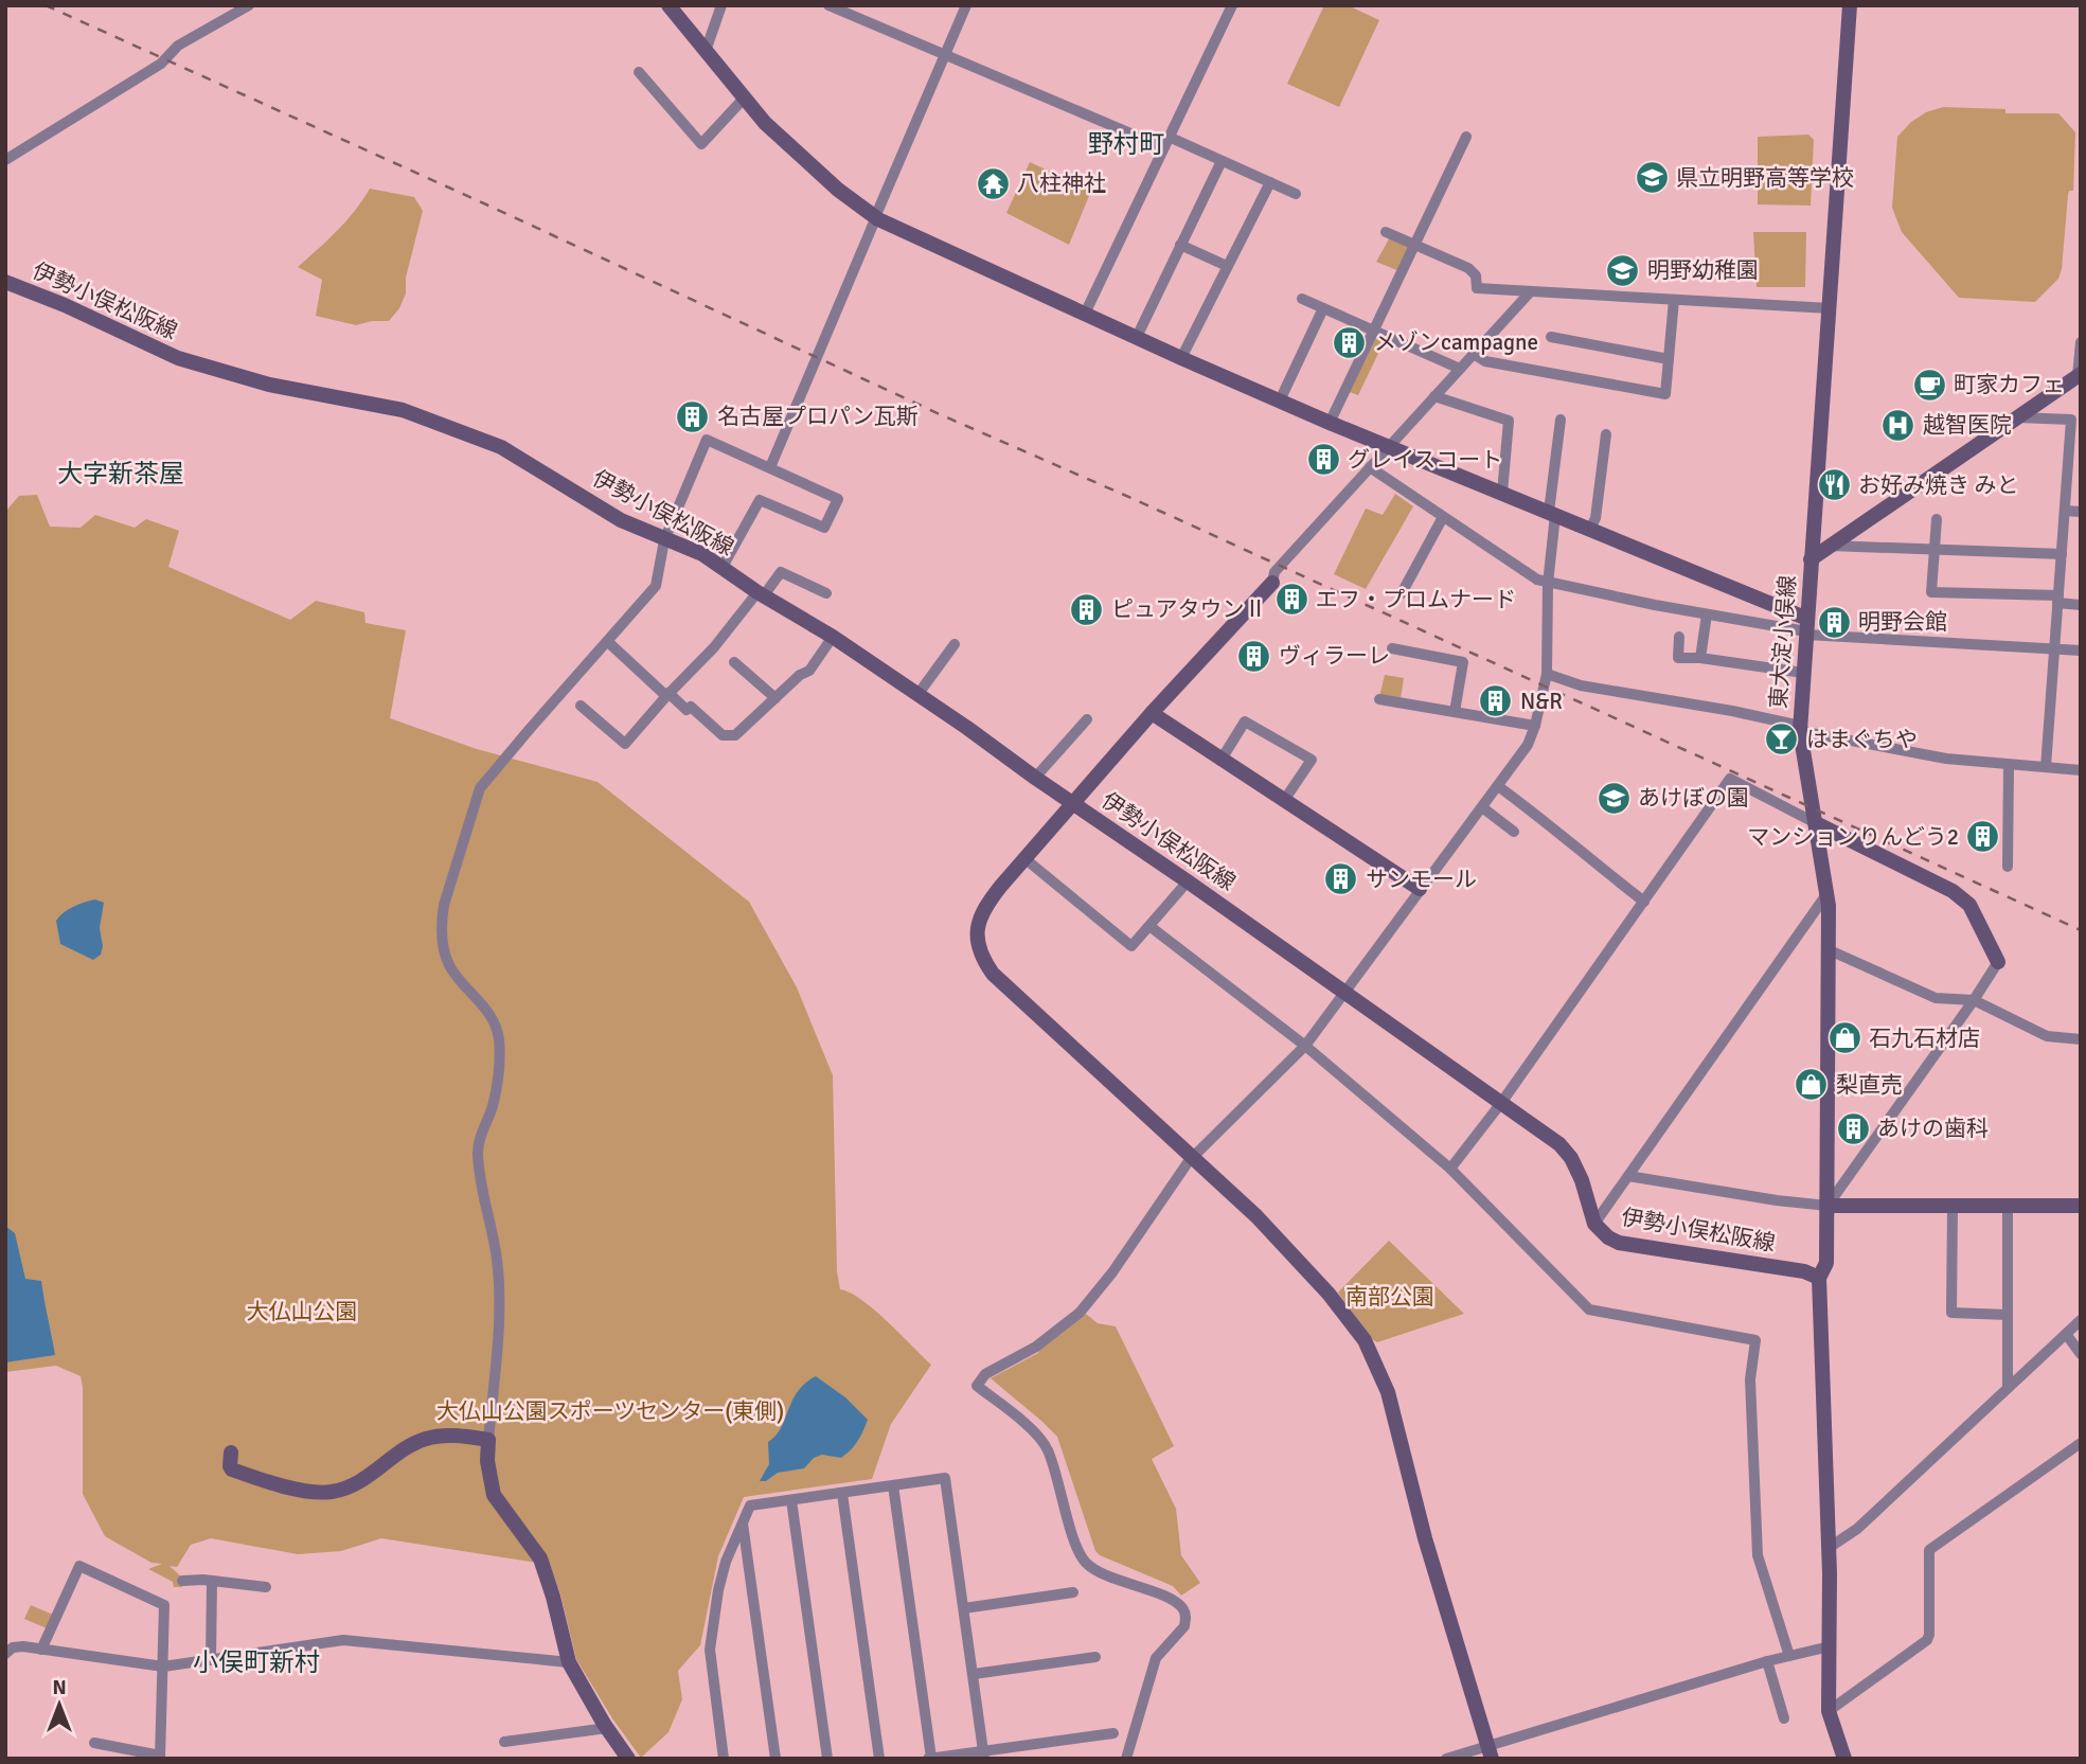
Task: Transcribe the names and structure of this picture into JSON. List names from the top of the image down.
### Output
{
  "streets": {
    "main road": ["伊勢小俣松阪線", "東大淀小俣線"]
  },
  "crossings": [
    ["伊勢小俣松阪線", "東大淀小俣線"]
  ],
  "districts": ["野村町", "大字新茶屋", "小俣町新村"],
  "parks": ["南部公園", "大仏山公園", "大仏山公園スポーツセンター(東側)"],
  "places": {
    "school or university": ["県立明野高等学校", "明野幼稚園", "あけぼの園"],
    "temple": ["八柱神社"],
    "building": [
      "メゾンcampagne",
      "名古屋プロパン瓦斯",
      "グレイスコート",
      "エフ・プロムナード",
      "ピュアタウンⅡ",
      "明野会館",
      "ヴィラーレ",
      "N&R",
      "マンションりんどう2",
      "サンモール",
      "あけの歯科"
    ],
    "cafe": ["町家カフェ"],
    "hospital": ["越智医院"],
    "restaurant": ["お好み焼き みと"],
    "bar": ["はまぐちや"],
    "shop": ["石九石材店", "梨直売"]
  },
  "north": "top"
}
